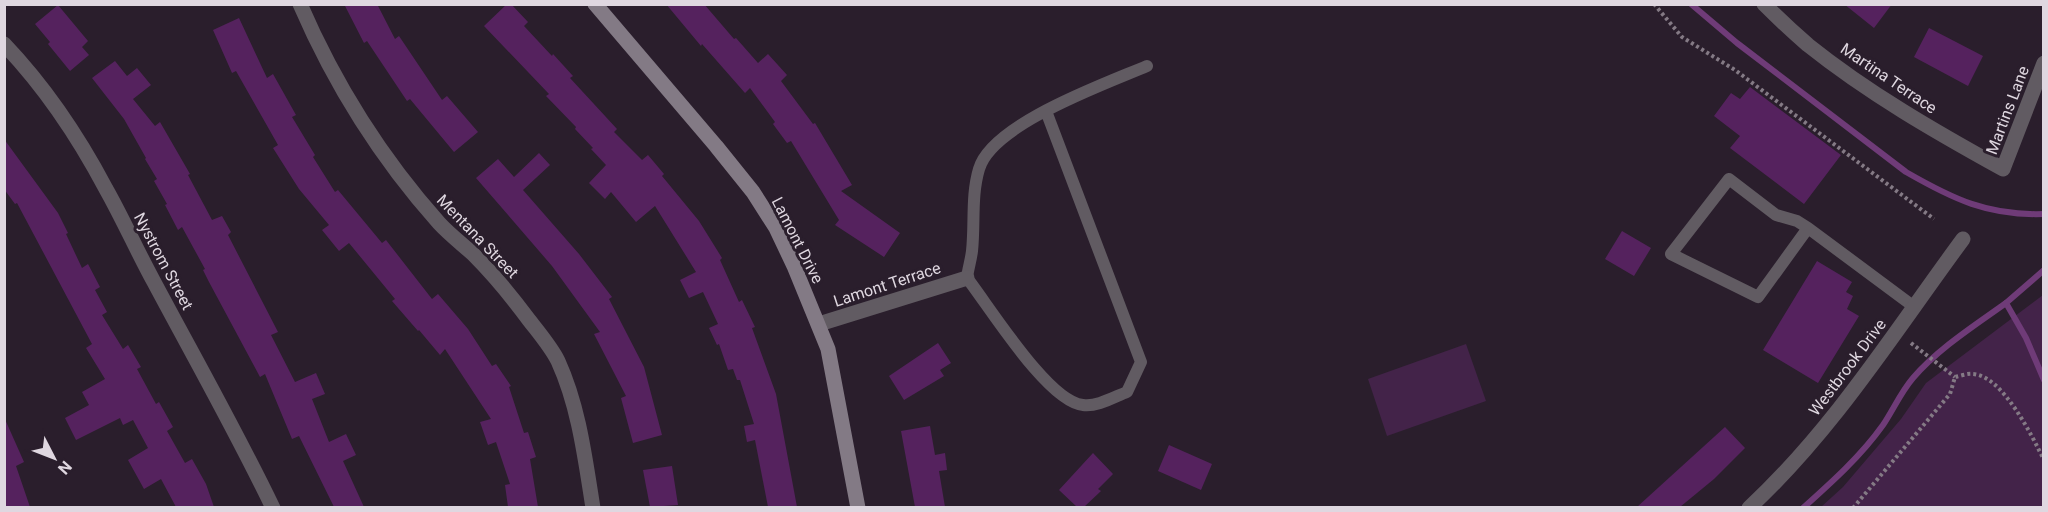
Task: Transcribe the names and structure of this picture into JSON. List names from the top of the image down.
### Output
{
  "streets": {
    "street": [
      "Martina Terrace",
      "Martins Lane",
      "Mentana Street",
      "Lamont Drive",
      "Nystrom Street",
      "Lamont Terrace",
      "Westbrook Drive"
    ]
  },
  "crossings": [
    ["Martina Terrace", "Martins Lane"],
    ["Lamont Drive", "Lamont Terrace"]
  ],
  "north": "bottom right"
}
